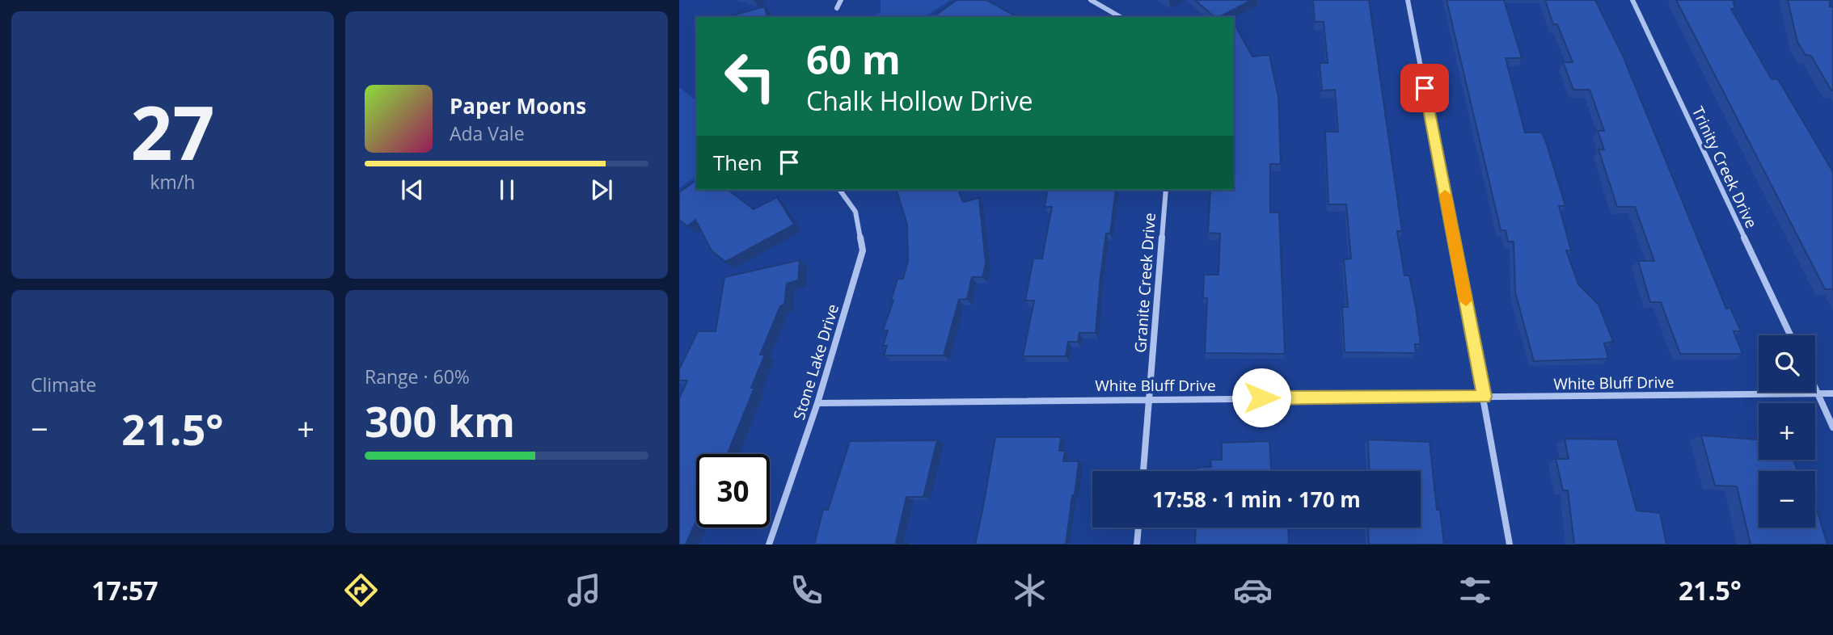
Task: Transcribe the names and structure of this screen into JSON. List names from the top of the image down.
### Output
{
  "streets": {
    "street": [
      "Trinity Creek Drive",
      "Granite Creek Drive",
      "Stone Lake Drive",
      "White Bluff Drive"
    ]
  },
  "crossings": [
    ["Granite Creek Drive", "White Bluff Drive"],
    ["Stone Lake Drive", "White Bluff Drive"]
  ],
  "page": {
    "tile": [
      ["27", "km/h"],
      "Climate",
      ["Range · 60%", "300 km"]
    ],
    "turn": ["60 m", "Chalk Hollow Drive"],
    "song": ["Paper Moons", "Ada Vale"],
    "then": "Then",
    "map_buttons": ["+", "−"],
    "heat": ["−", "21.5°", "+"],
    "limit": "30",
    "trip": "17:58 · 1 min · 170 m",
    "tabs": ["17:57", "21.5°"]
  }
}
